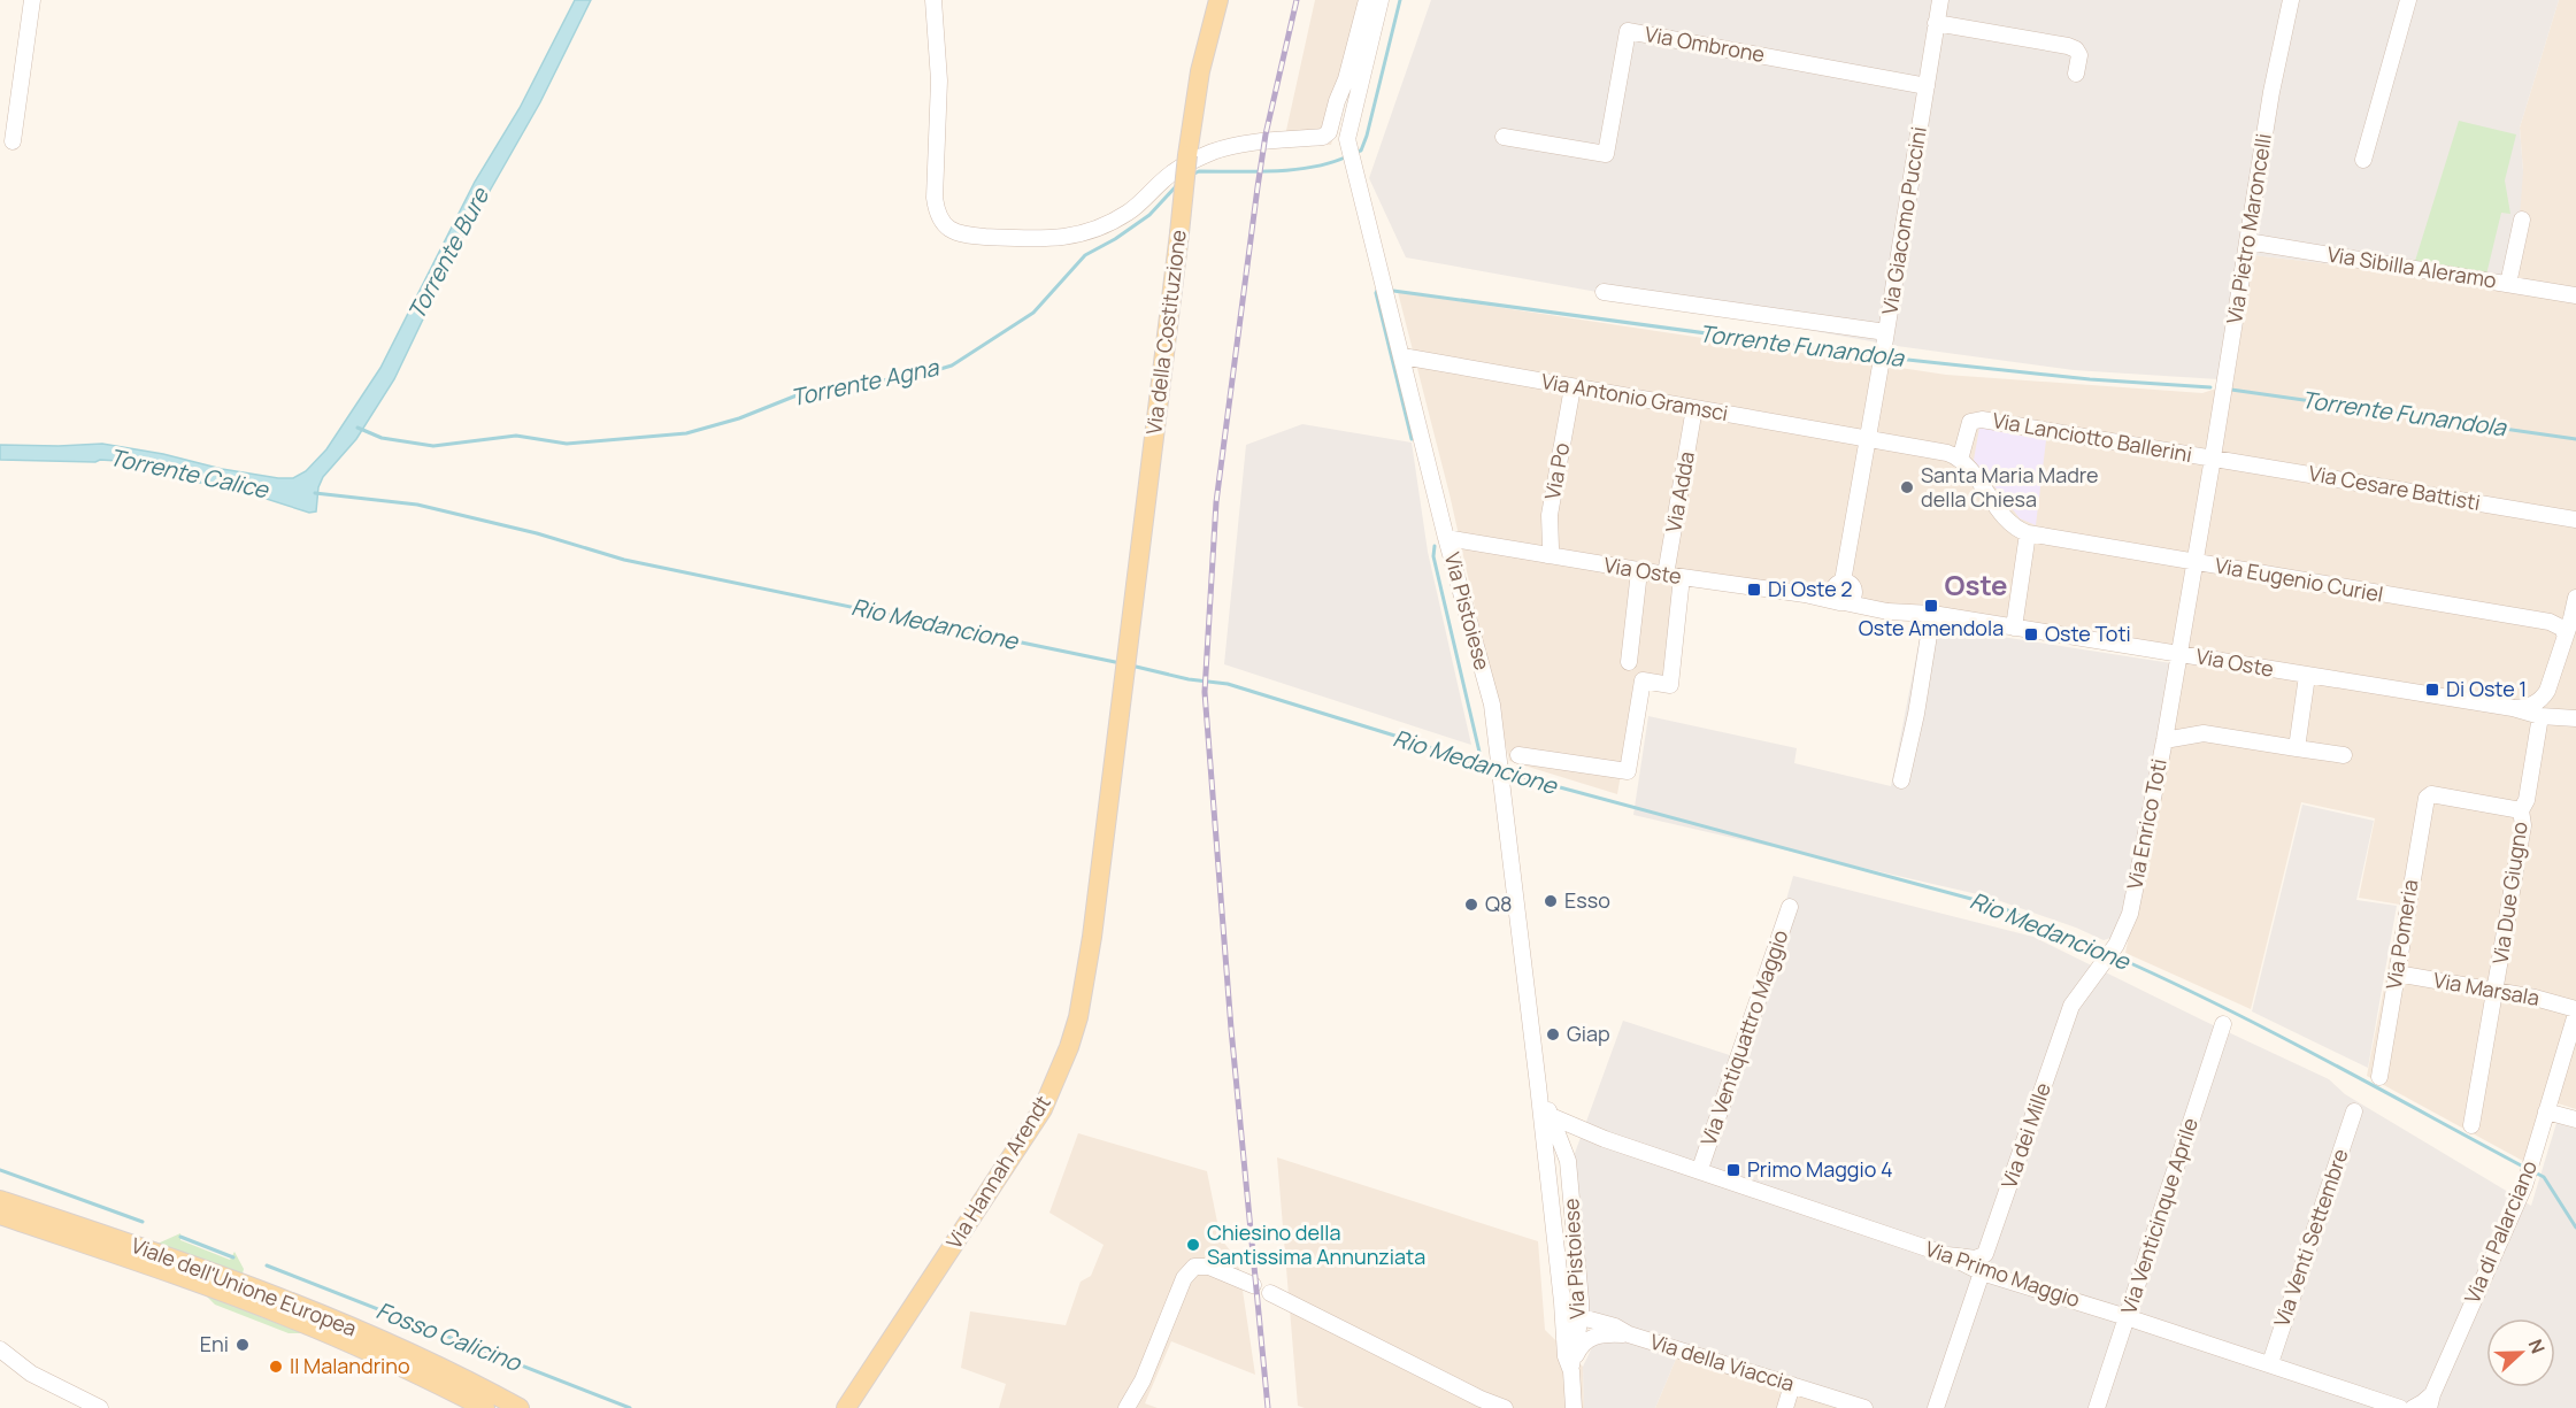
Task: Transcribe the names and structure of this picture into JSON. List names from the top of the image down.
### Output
{
  "streets": {
    "main road": ["Via della Costituzione", "Via Hannah Arendt", "Viale dell'Unione Europea"],
    "street": [
      "Via Ombrone",
      "Via Giacomo Puccini",
      "Via Pietro Maroncelli",
      "Via Sibilla Aleramo",
      "Via Antonio Gramsci",
      "Via Lanciotto Ballerini",
      "Via Po",
      "Via Cesare Battisti",
      "Via Adda",
      "Via Oste",
      "Via Eugenio Curiel",
      "Via Pistoiese",
      "Via Enrico Toti",
      "Via Due Giugno",
      "Via Pomeria",
      "Via Marsala",
      "Via Ventiquattro Maggio",
      "Via dei Mille",
      "Via Venticinque Aprile",
      "Via di Palarciano",
      "Via Venti Settembre",
      "Via Primo Maggio",
      "Via della Viaccia"
    ]
  },
  "crossings": [
    ["Via Ombrone", "Via Giacomo Puccini"],
    ["Via Giacomo Puccini", "Via Antonio Gramsci"],
    ["Via Giacomo Puccini", "Via Oste"],
    ["Via Pietro Maroncelli", "Via Sibilla Aleramo"],
    ["Via Pietro Maroncelli", "Via Lanciotto Ballerini"],
    ["Via Pietro Maroncelli", "Via Cesare Battisti"],
    ["Via Pietro Maroncelli", "Via Eugenio Curiel"],
    ["Via Pietro Maroncelli", "Via Enrico Toti"],
    ["Via della Costituzione", "Via Hannah Arendt"],
    ["Via Antonio Gramsci", "Via Lanciotto Ballerini"],
    ["Via Antonio Gramsci", "Via Po"],
    ["Via Antonio Gramsci", "Via Adda"],
    ["Via Antonio Gramsci", "Via Pistoiese"],
    ["Via Lanciotto Ballerini", "Via Cesare Battisti"],
    ["Via Po", "Via Oste"],
    ["Via Adda", "Via Oste"],
    ["Via Oste", "Via Pistoiese"],
    ["Via Oste", "Via Enrico Toti"],
    ["Via Oste", "Via Due Giugno"],
    ["Via Eugenio Curiel", "Via Enrico Toti"],
    ["Via Pistoiese", "Via Primo Maggio"],
    ["Via Pistoiese", "Via della Viaccia"],
    ["Via Enrico Toti", "Via dei Mille"],
    ["Via Due Giugno", "Via Pomeria"],
    ["Via Due Giugno", "Via Marsala"],
    ["Via Pomeria", "Via Marsala"],
    ["Via Marsala", "Via di Palarciano"],
    ["Via Ventiquattro Maggio", "Via Primo Maggio"],
    ["Via dei Mille", "Via Primo Maggio"],
    ["Via Venticinque Aprile", "Via Primo Maggio"],
    ["Via Venti Settembre", "Via Primo Maggio"]
  ],
  "districts": ["Oste"],
  "water": [
    "Torrente Bure",
    "Torrente Funandola",
    "Torrente Agna",
    "Torrente Calice",
    "Rio Medancione",
    "Fosso Calicino"
  ],
  "places": {
    "other": [
      "Santa Maria Madre della Chiesa",
      "Esso",
      "Q8",
      "Giap",
      "Chiesino della Santissima Annunziata",
      "Eni",
      "Il Malandrino"
    ],
    "transit": [
      "Di Oste 2",
      "Oste Amendola",
      "Oste Toti",
      "Di Oste 1",
      "Primo Maggio 4"
    ]
  },
  "north": "right"
}
